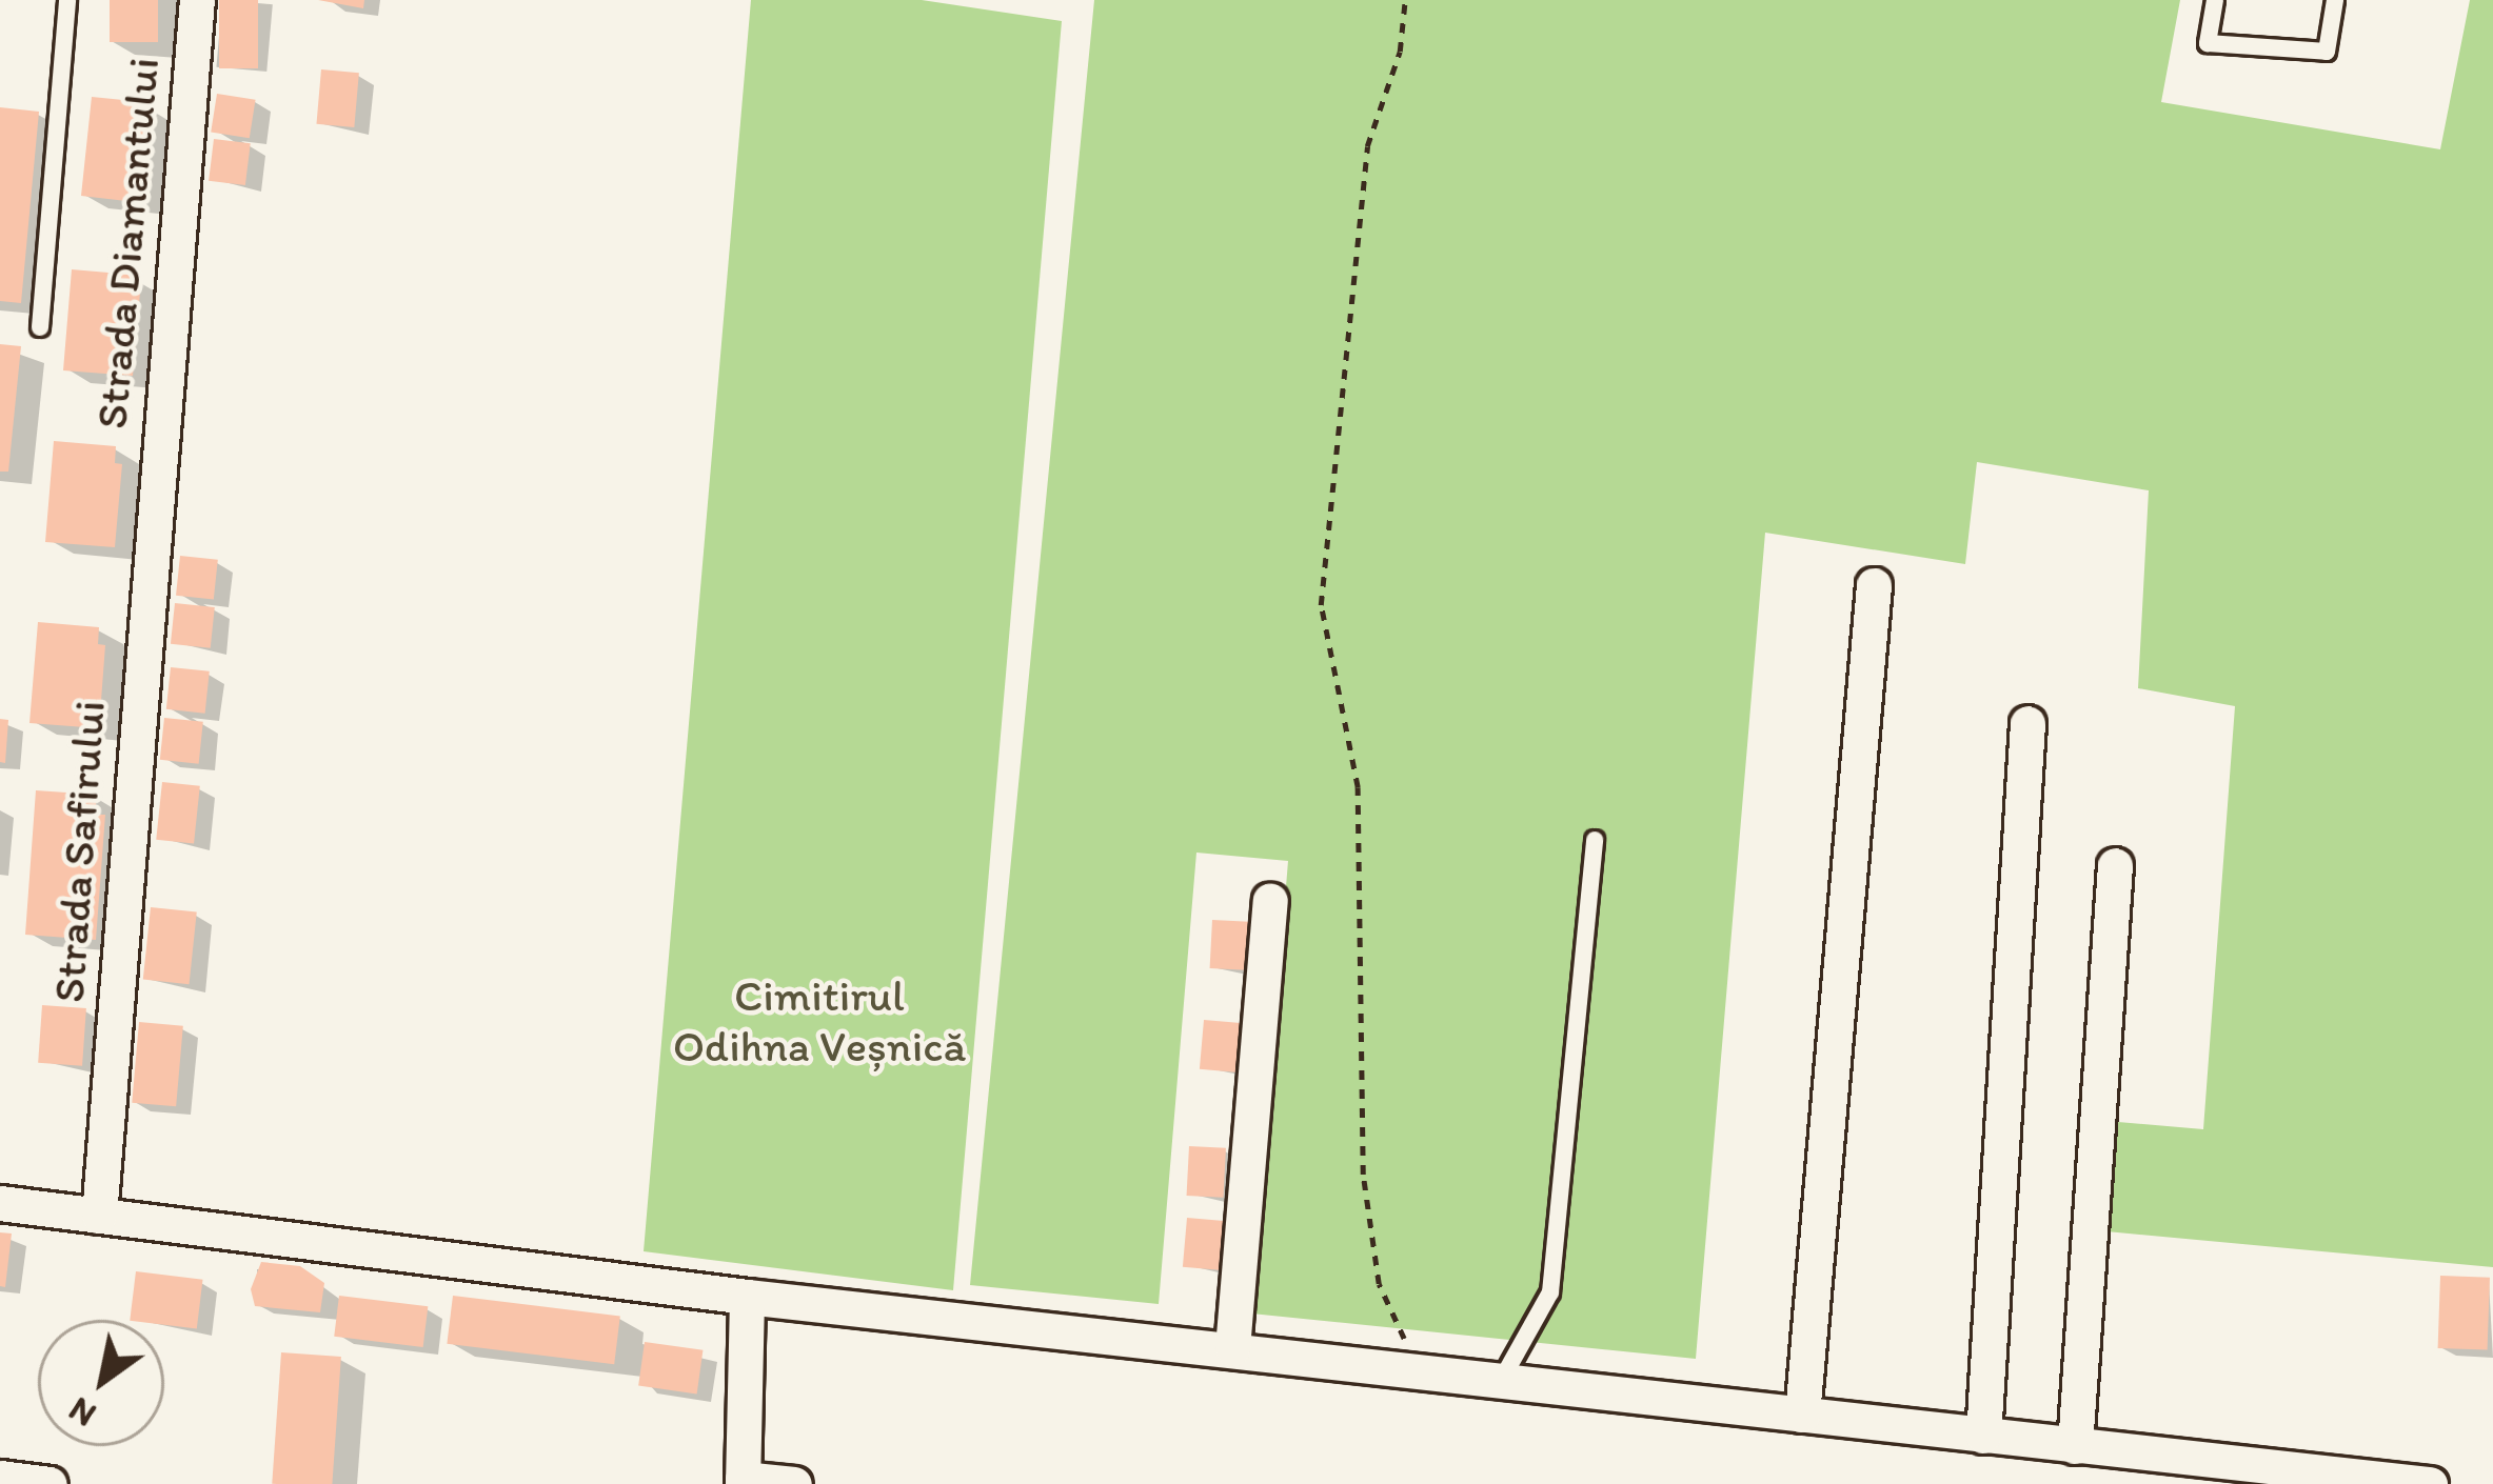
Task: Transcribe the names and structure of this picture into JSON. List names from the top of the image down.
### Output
{
  "streets": {
    "street": ["Strada Diamantului", "Strada Safirului"]
  },
  "crossings": [
    ["Strada Diamantului", "Strada Safirului"]
  ],
  "parks": ["Cimitirul Odihna Veșnică"],
  "north": "bottom left"
}
